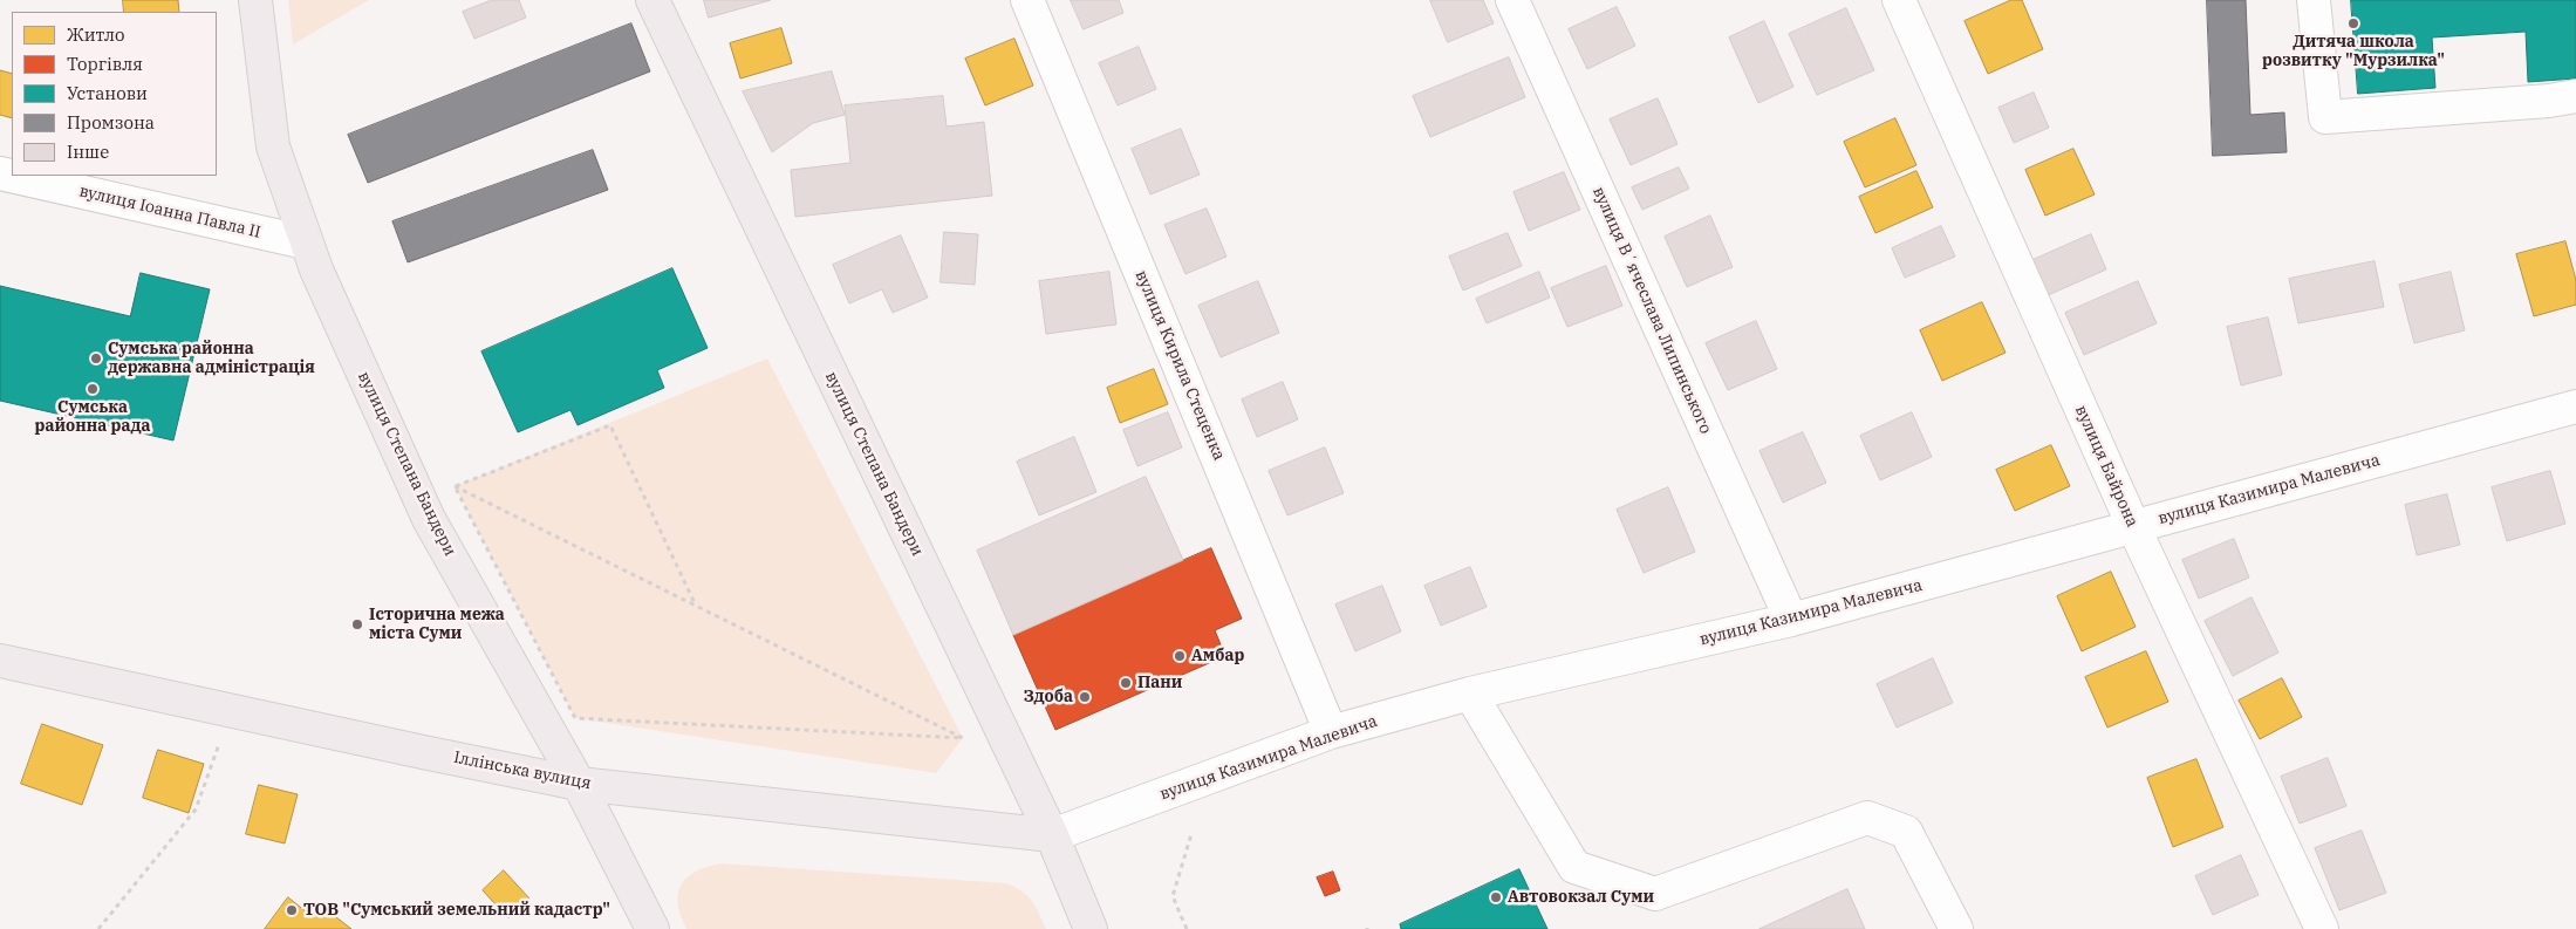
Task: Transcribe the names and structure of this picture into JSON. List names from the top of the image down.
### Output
{
  "streets": {
    "main road": ["вулиця Степана Бандери", "Іллінська вулиця"],
    "street": [
      "вулиця Іоанна Павла II",
      "вулиця Вʼячеслава Липинського",
      "вулиця Кирила Стеценка",
      "вулиця Байрона",
      "вулиця Казимира Малевича"
    ]
  },
  "crossings": [
    ["вулиця Іоанна Павла II", "вулиця Степана Бандери"],
    ["вулиця Вʼячеслава Липинського", "вулиця Казимира Малевича"],
    ["вулиця Кирила Стеценка", "вулиця Казимира Малевича"],
    ["вулиця Степана Бандери", "вулиця Казимира Малевича"],
    ["вулиця Степана Бандери", "Іллінська вулиця"],
    ["вулиця Байрона", "вулиця Казимира Малевича"],
    ["вулиця Казимира Малевича", "Іллінська вулиця"]
  ],
  "places": [
    "Дитяча школа розвитку \"Мурзилка\"",
    "Сумська районна державна адміністрація",
    "Сумська районна рада",
    "Історична межа міста Суми",
    "Амбар",
    "Пани",
    "Здоба",
    "Автовокзал Суми",
    "ТОВ \"Сумський земельний кадастр\""
  ],
  "legend": [
    "Житло",
    "Торгівля",
    "Установи",
    "Промзона",
    "Інше"
  ]
}
